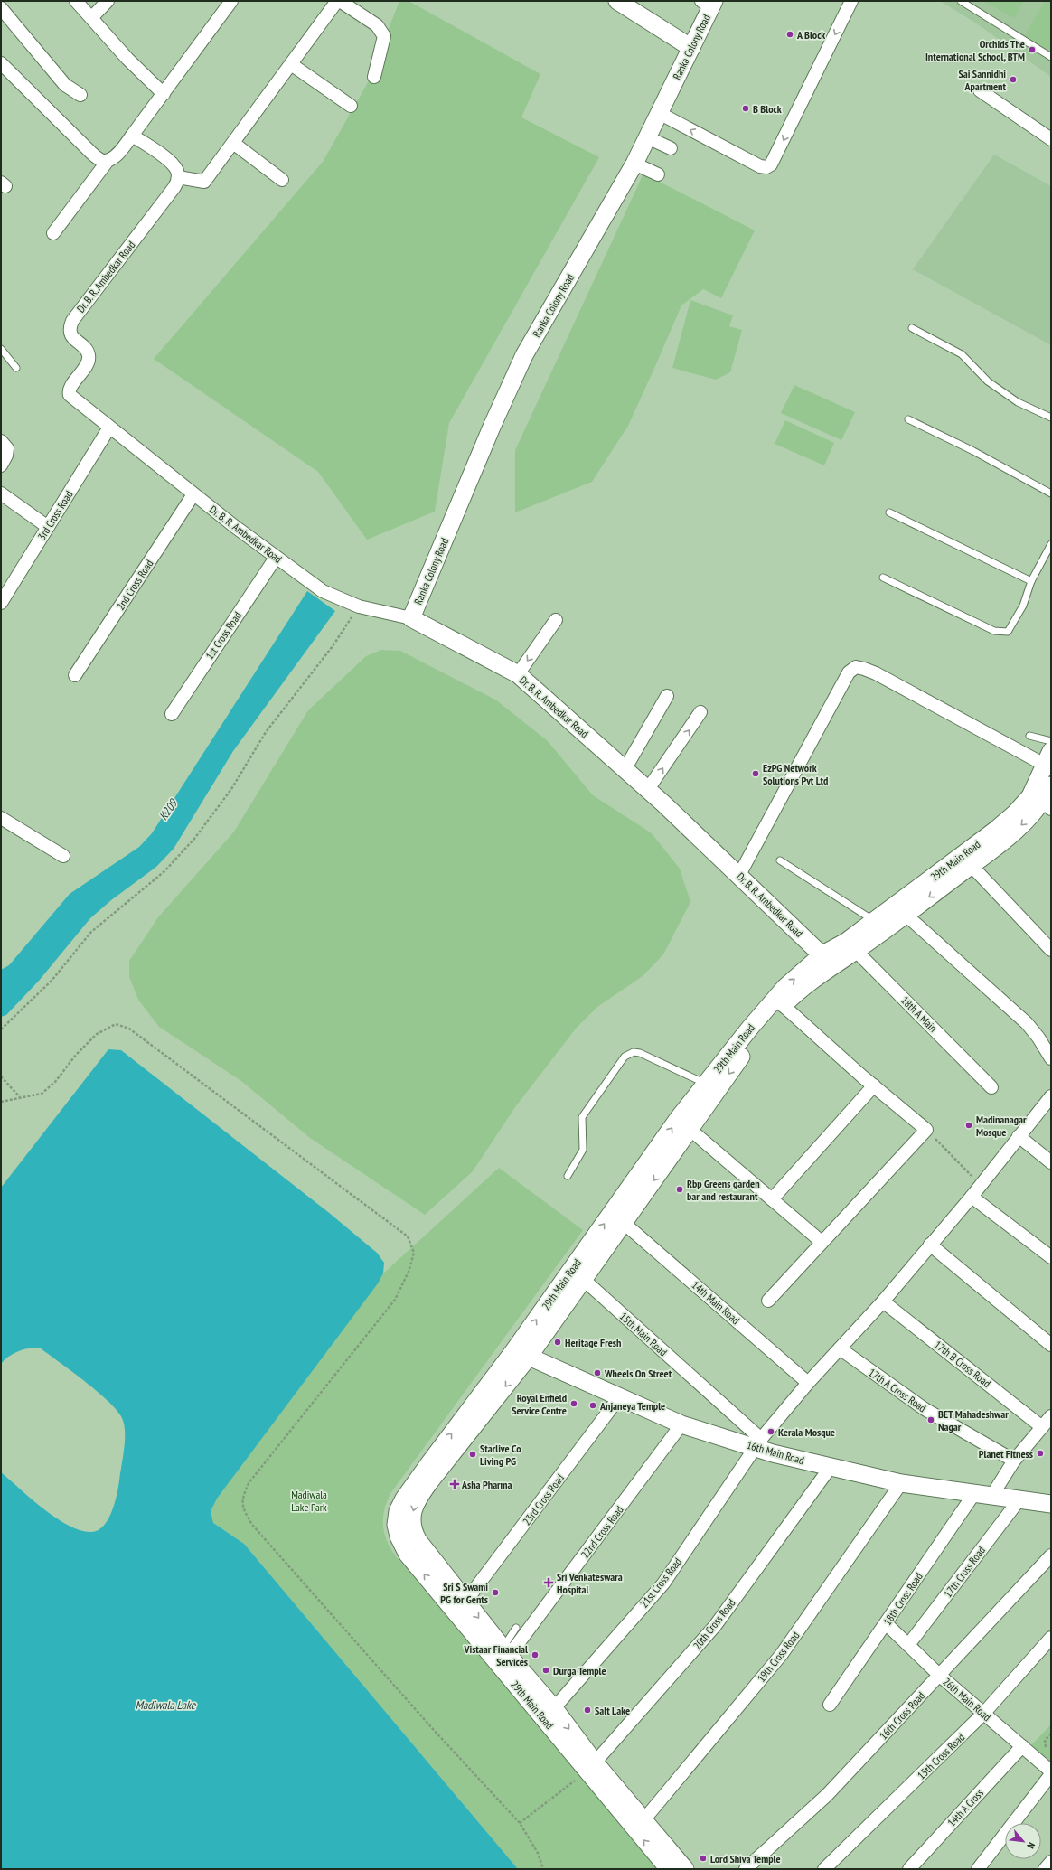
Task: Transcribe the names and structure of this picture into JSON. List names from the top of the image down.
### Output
{
  "streets": {
    "main road": [
      "Ranka Colony Road",
      "Dr. B. R. Ambedkar Road",
      "29th Main Road",
      "16th Main Road"
    ],
    "street": [
      "3rd Cross Road",
      "2nd Cross Road",
      "1st Cross Road",
      "18th A Main",
      "14th Main Road",
      "15th Main Road",
      "17th B Cross Road",
      "17th A Cross Road",
      "23rd Cross Road",
      "22nd Cross Road",
      "17th Cross Road",
      "21st Cross Road",
      "18th Cross Road",
      "20th Cross Road",
      "19th Cross Road",
      "26th Main Road",
      "16th Cross Road",
      "15th Cross Road",
      "14th A Cross"
    ]
  },
  "crossings": [
    ["Ranka Colony Road", "Dr. B. R. Ambedkar Road"],
    ["Dr. B. R. Ambedkar Road", "3rd Cross Road"],
    ["Dr. B. R. Ambedkar Road", "2nd Cross Road"],
    ["Dr. B. R. Ambedkar Road", "1st Cross Road"],
    ["Dr. B. R. Ambedkar Road", "29th Main Road"],
    ["29th Main Road", "18th A Main"],
    ["29th Main Road", "14th Main Road"],
    ["29th Main Road", "15th Main Road"],
    ["29th Main Road", "16th Main Road"],
    ["29th Main Road", "23rd Cross Road"],
    ["29th Main Road", "22nd Cross Road"],
    ["29th Main Road", "21st Cross Road"],
    ["29th Main Road", "20th Cross Road"],
    ["29th Main Road", "19th Cross Road"],
    ["14th Main Road", "21st Cross Road"],
    ["15th Main Road", "16th Main Road"],
    ["15th Main Road", "21st Cross Road"],
    ["17th B Cross Road", "21st Cross Road"],
    ["17th A Cross Road", "21st Cross Road"],
    ["16th Main Road", "23rd Cross Road"],
    ["16th Main Road", "22nd Cross Road"],
    ["16th Main Road", "17th Cross Road"],
    ["16th Main Road", "21st Cross Road"],
    ["16th Main Road", "18th Cross Road"],
    ["16th Main Road", "20th Cross Road"],
    ["16th Main Road", "19th Cross Road"],
    ["17th Cross Road", "26th Main Road"],
    ["18th Cross Road", "26th Main Road"],
    ["26th Main Road", "16th Cross Road"],
    ["26th Main Road", "15th Cross Road"],
    ["26th Main Road", "14th A Cross"]
  ],
  "water": ["K209", "Madiwala Lake"],
  "parks": ["Madiwala Lake Park"],
  "places": {
    "other": [
      "A Block",
      "Orchids The International School, BTM",
      "Sai Sannidhi Apartment",
      "B Block",
      "EzPG Network Solutions Pvt Ltd",
      "Madinanagar Mosque",
      "Rbp Greens garden bar and restaurant",
      "Heritage Fresh",
      "Wheels On Street",
      "Royal Enfield Service Centre",
      "Anjaneya Temple",
      "BET Mahadeshwar Nagar",
      "Kerala Mosque",
      "Planet Fitness",
      "Starlive Co Living PG",
      "Sri S Swami PG for Gents",
      "Vistaar Financial Services",
      "Durga Temple",
      "Salt Lake",
      "Lord Shiva Temple"
    ],
    "health": ["Asha Pharma", "Sri Venkateswara Hospital"]
  },
  "north": "bottom right"
}
